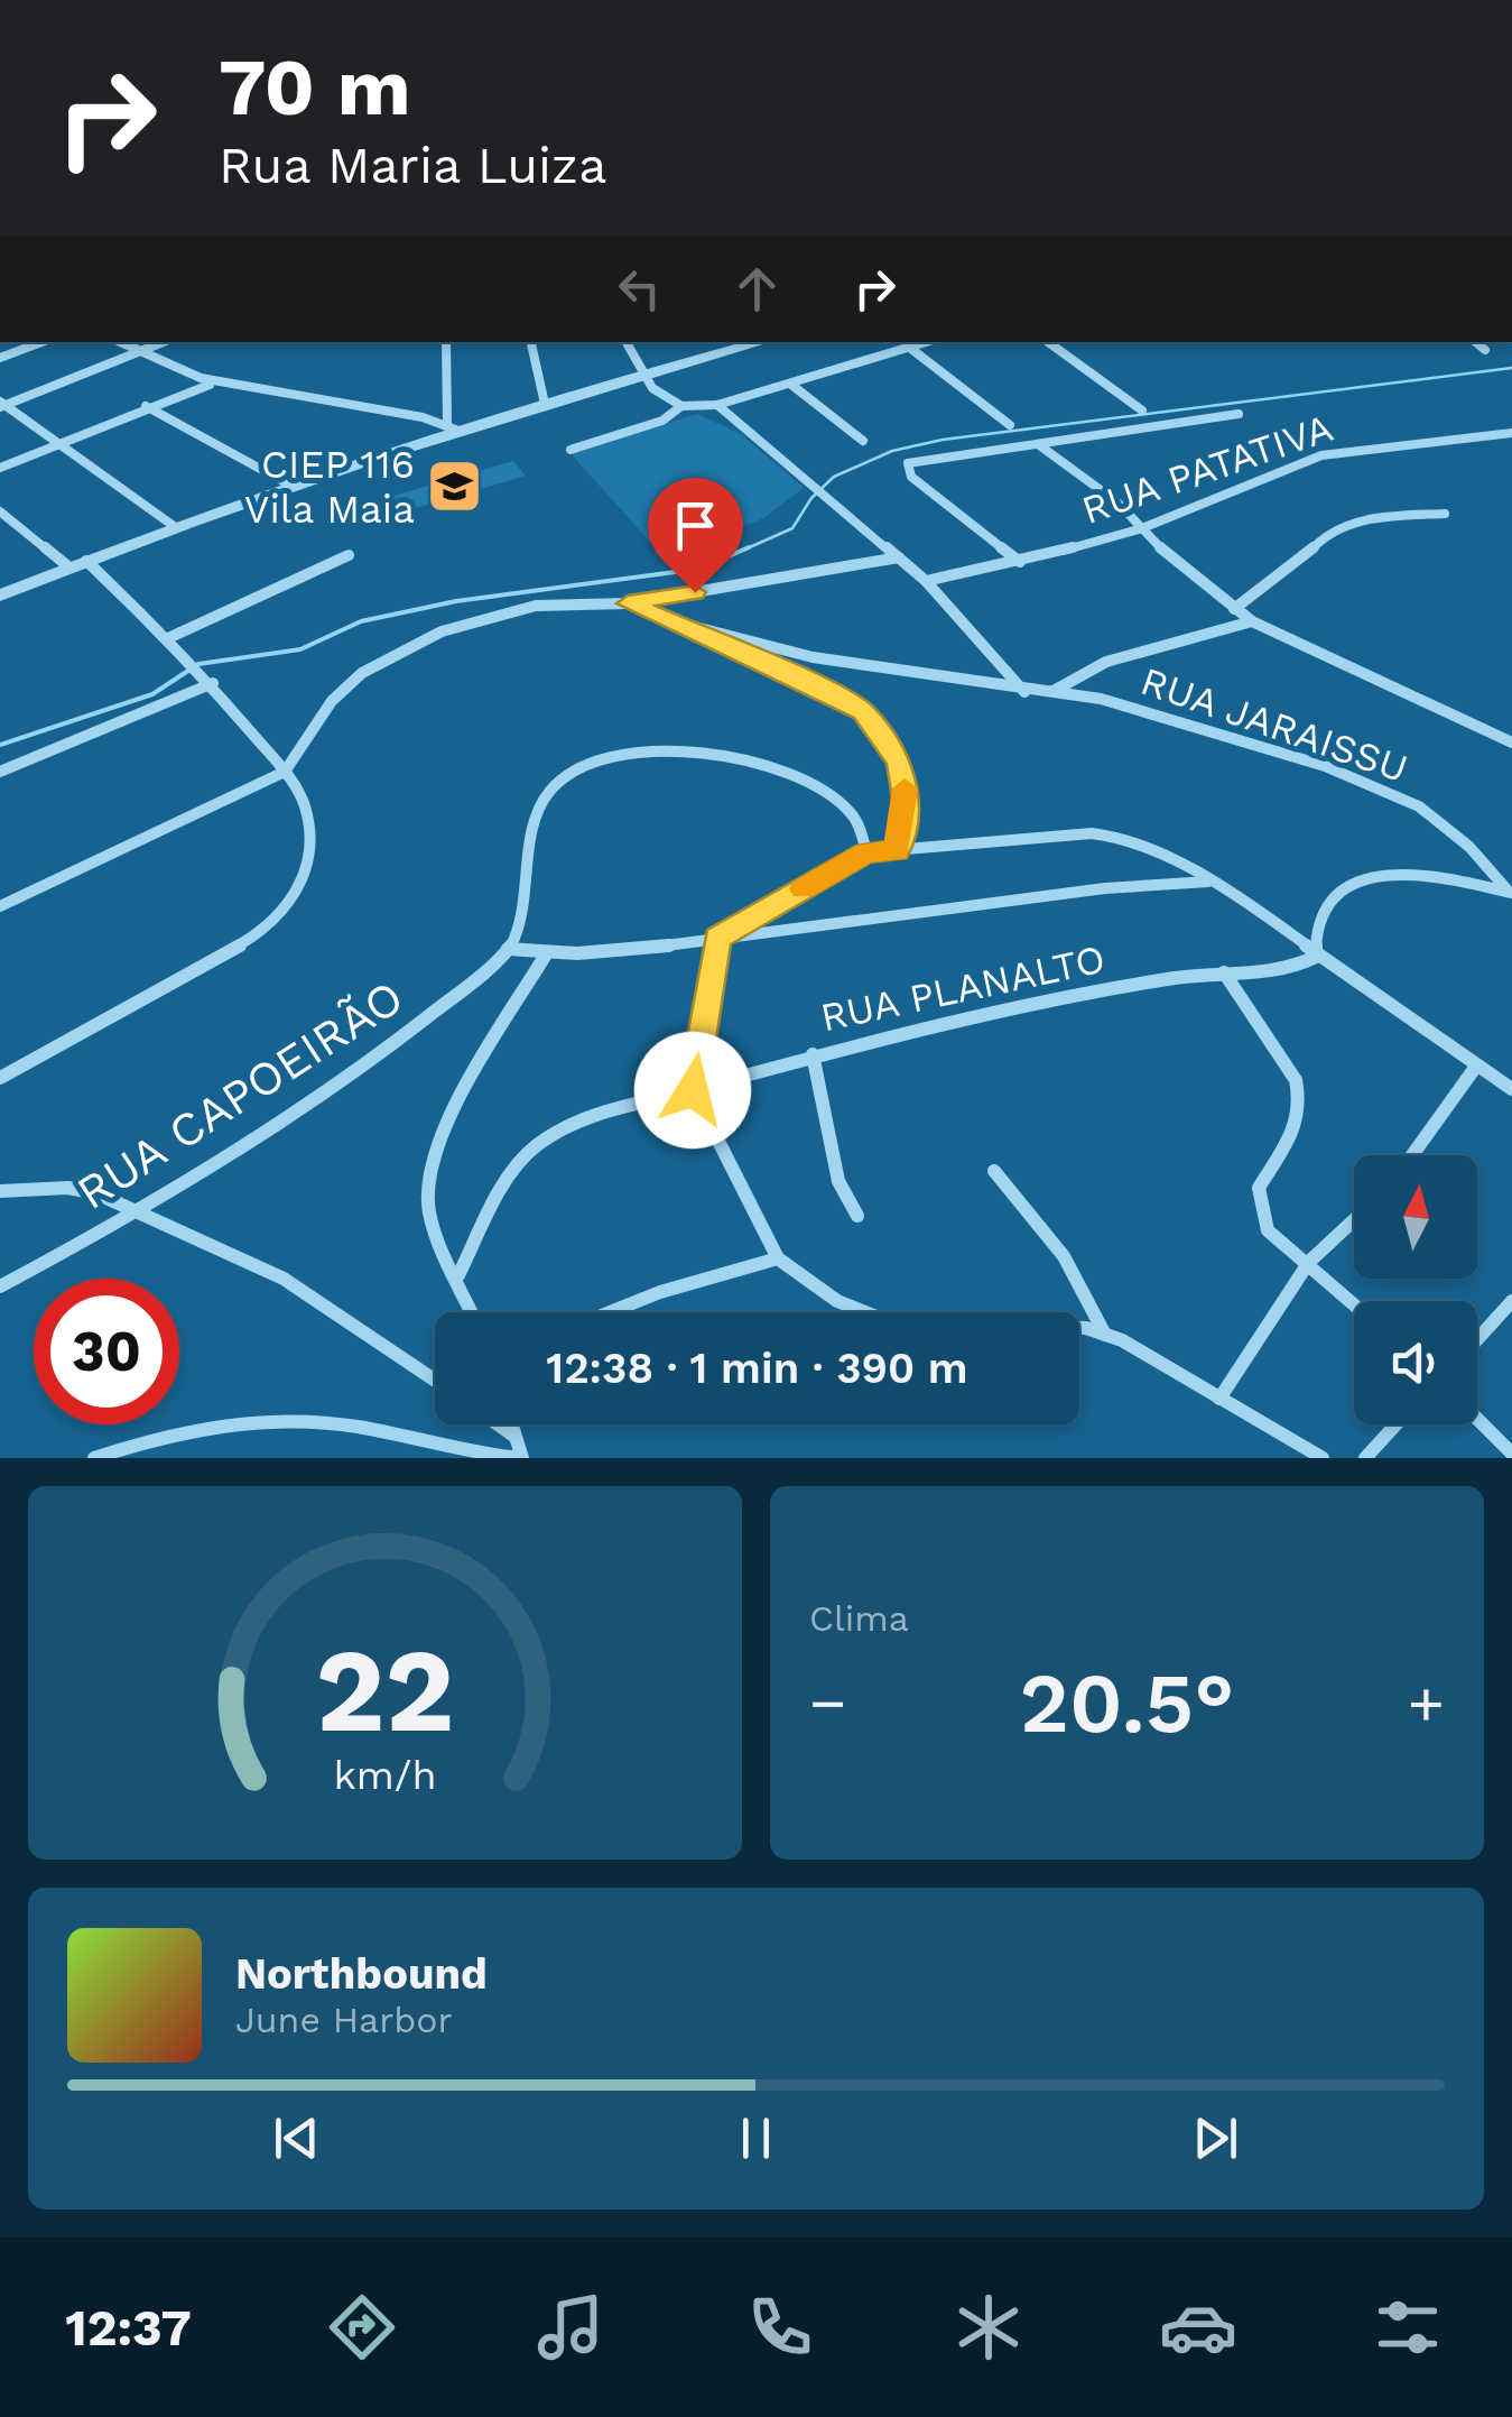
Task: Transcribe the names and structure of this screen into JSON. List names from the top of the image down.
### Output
{
  "streets": {
    "street": [
      "RUA PATATIVA",
      "RUA JARAISSU",
      "RUA PLANALTO",
      "RUA CAPOEIRÃO"
    ]
  },
  "places": {
    "school or university": ["CIEP 116 Vila Maia"]
  },
  "north": "top",
  "page": {
    "turn": ["70 m", "Rua Maria Luiza"],
    "limit": "30",
    "trip": "12:38 · 1 min · 390 m",
    "tile": "Clima",
    "heat": ["−", "20.5°", "+"],
    "song": ["Northbound", "June Harbor"],
    "tabs": "12:37",
    "gauge": ["22", "km/h"]
  }
}
